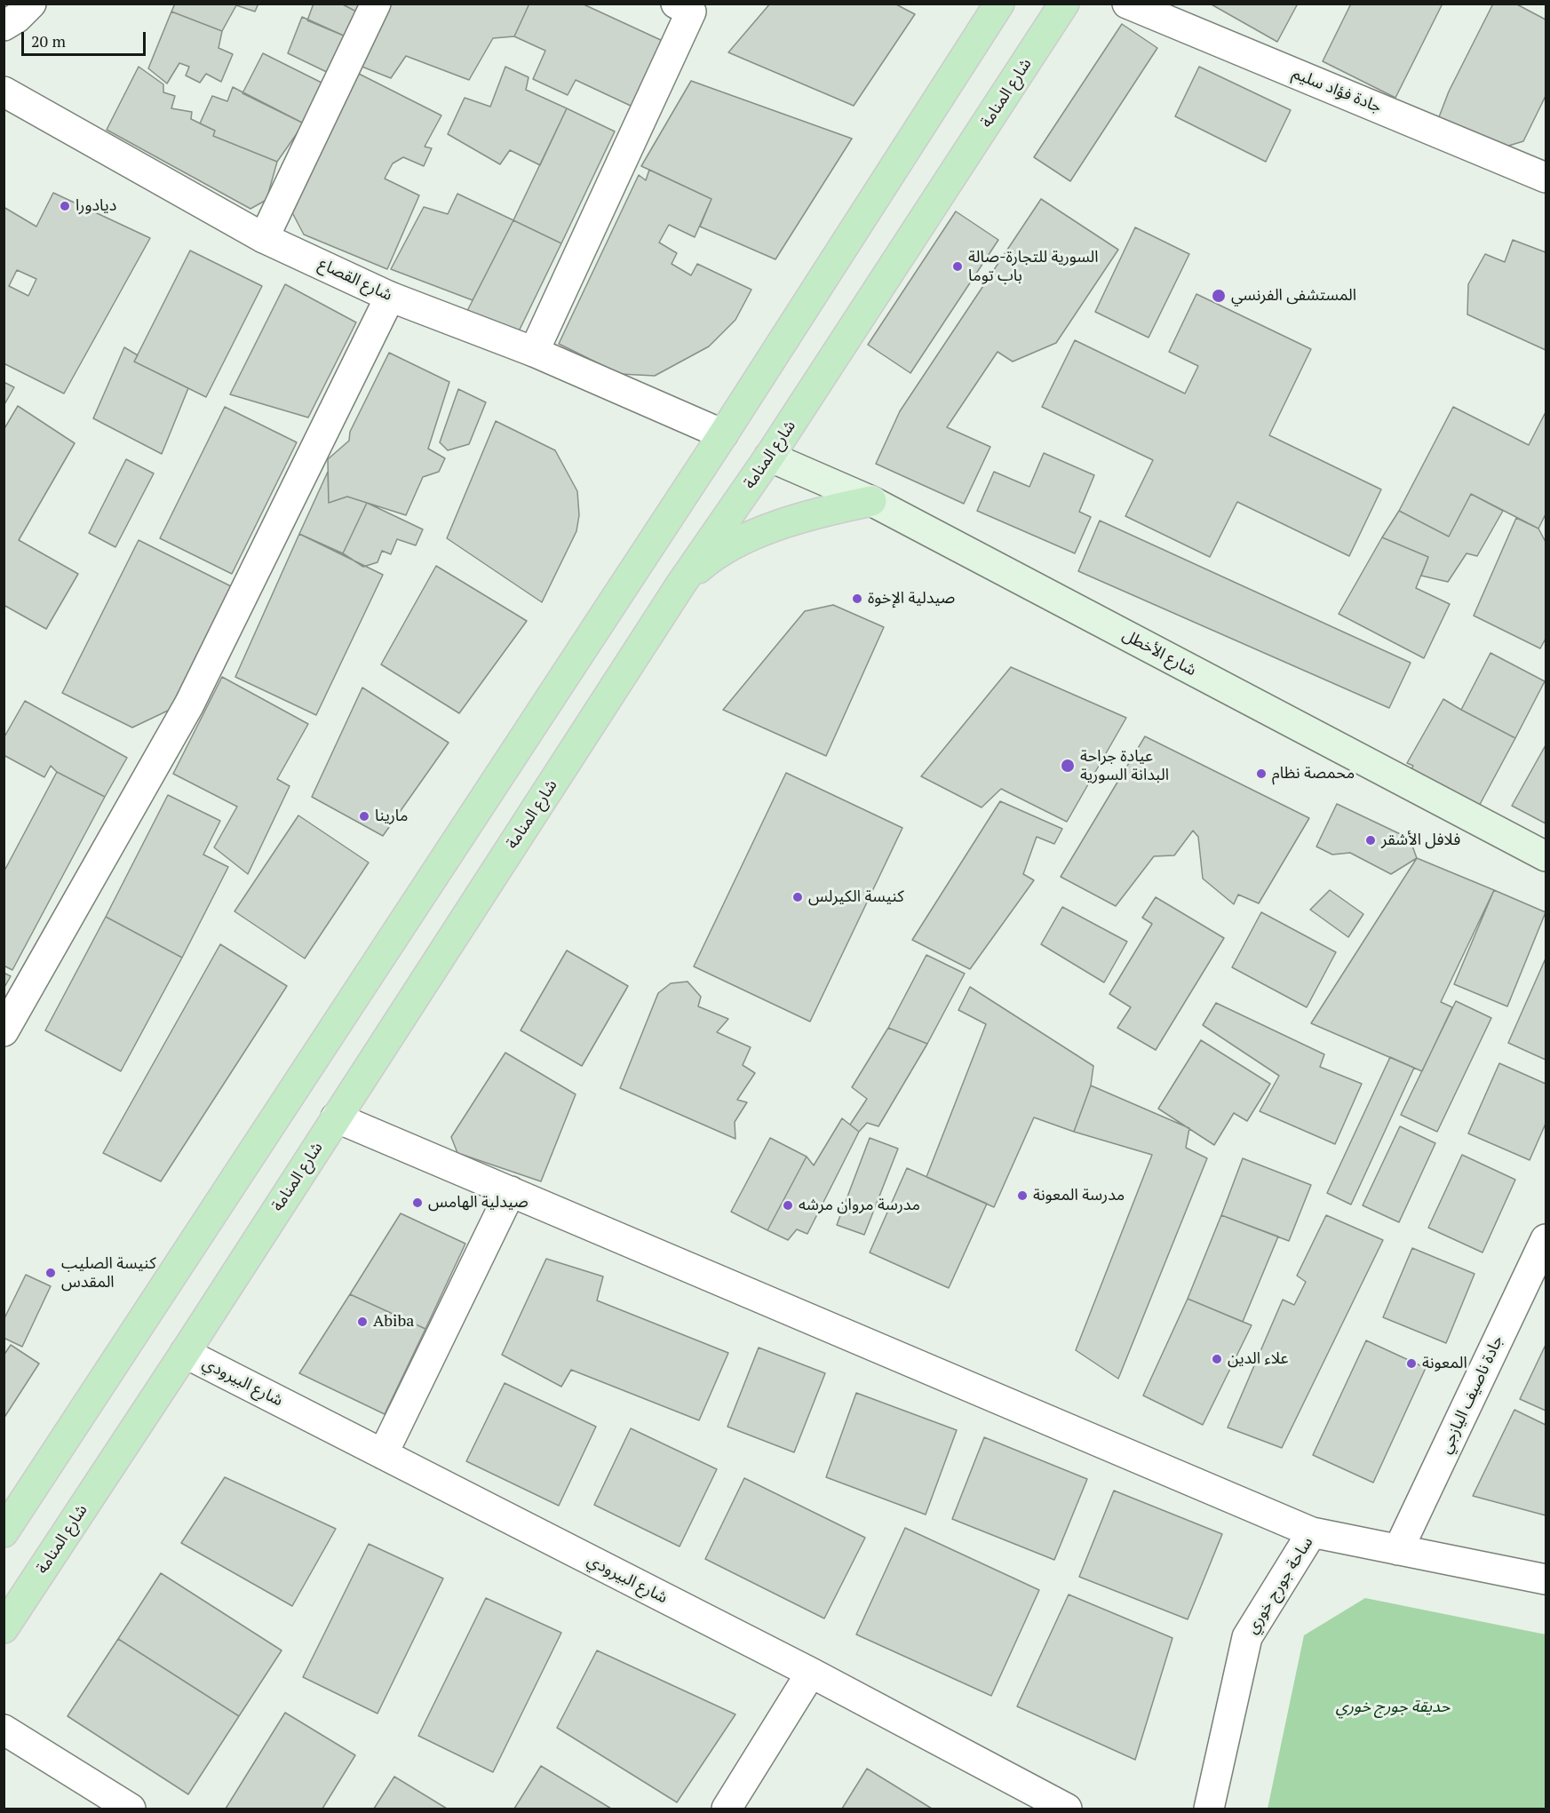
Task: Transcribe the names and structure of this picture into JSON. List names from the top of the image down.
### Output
{
  "streets": {
    "main road": ["شارع المنامة", "شارع الأخطل"],
    "street": [
      "جادة فؤاد سليم",
      "شارع القصاع",
      "شارع البيرودي",
      "جادة ناصيف اليازجي",
      "ساحة جورج خوري"
    ]
  },
  "crossings": [
    ["شارع المنامة", "شارع الأخطل"],
    ["شارع المنامة", "شارع البيرودي"],
    ["جادة ناصيف اليازجي", "ساحة جورج خوري"]
  ],
  "parks": ["حديقة جورج خوري"],
  "places": [
    "ديادورا",
    "السورية للتجارة-صالة باب توما",
    "المستشفى الفرنسي",
    "صيدلية الإخوة",
    "عيادة جراحة البدانة السورية",
    "محمصة نظام",
    "مارينا",
    "فلافل الأشقر",
    "كنيسة الكيرلس",
    "مدرسة المعونة",
    "صيدلية الهامس",
    "مدرسة مروان مرشه",
    "كنيسة الصليب المقدس",
    "Abiba",
    "علاء الدين",
    "المعونة"
  ],
  "scale_bar": "20 m"
}
